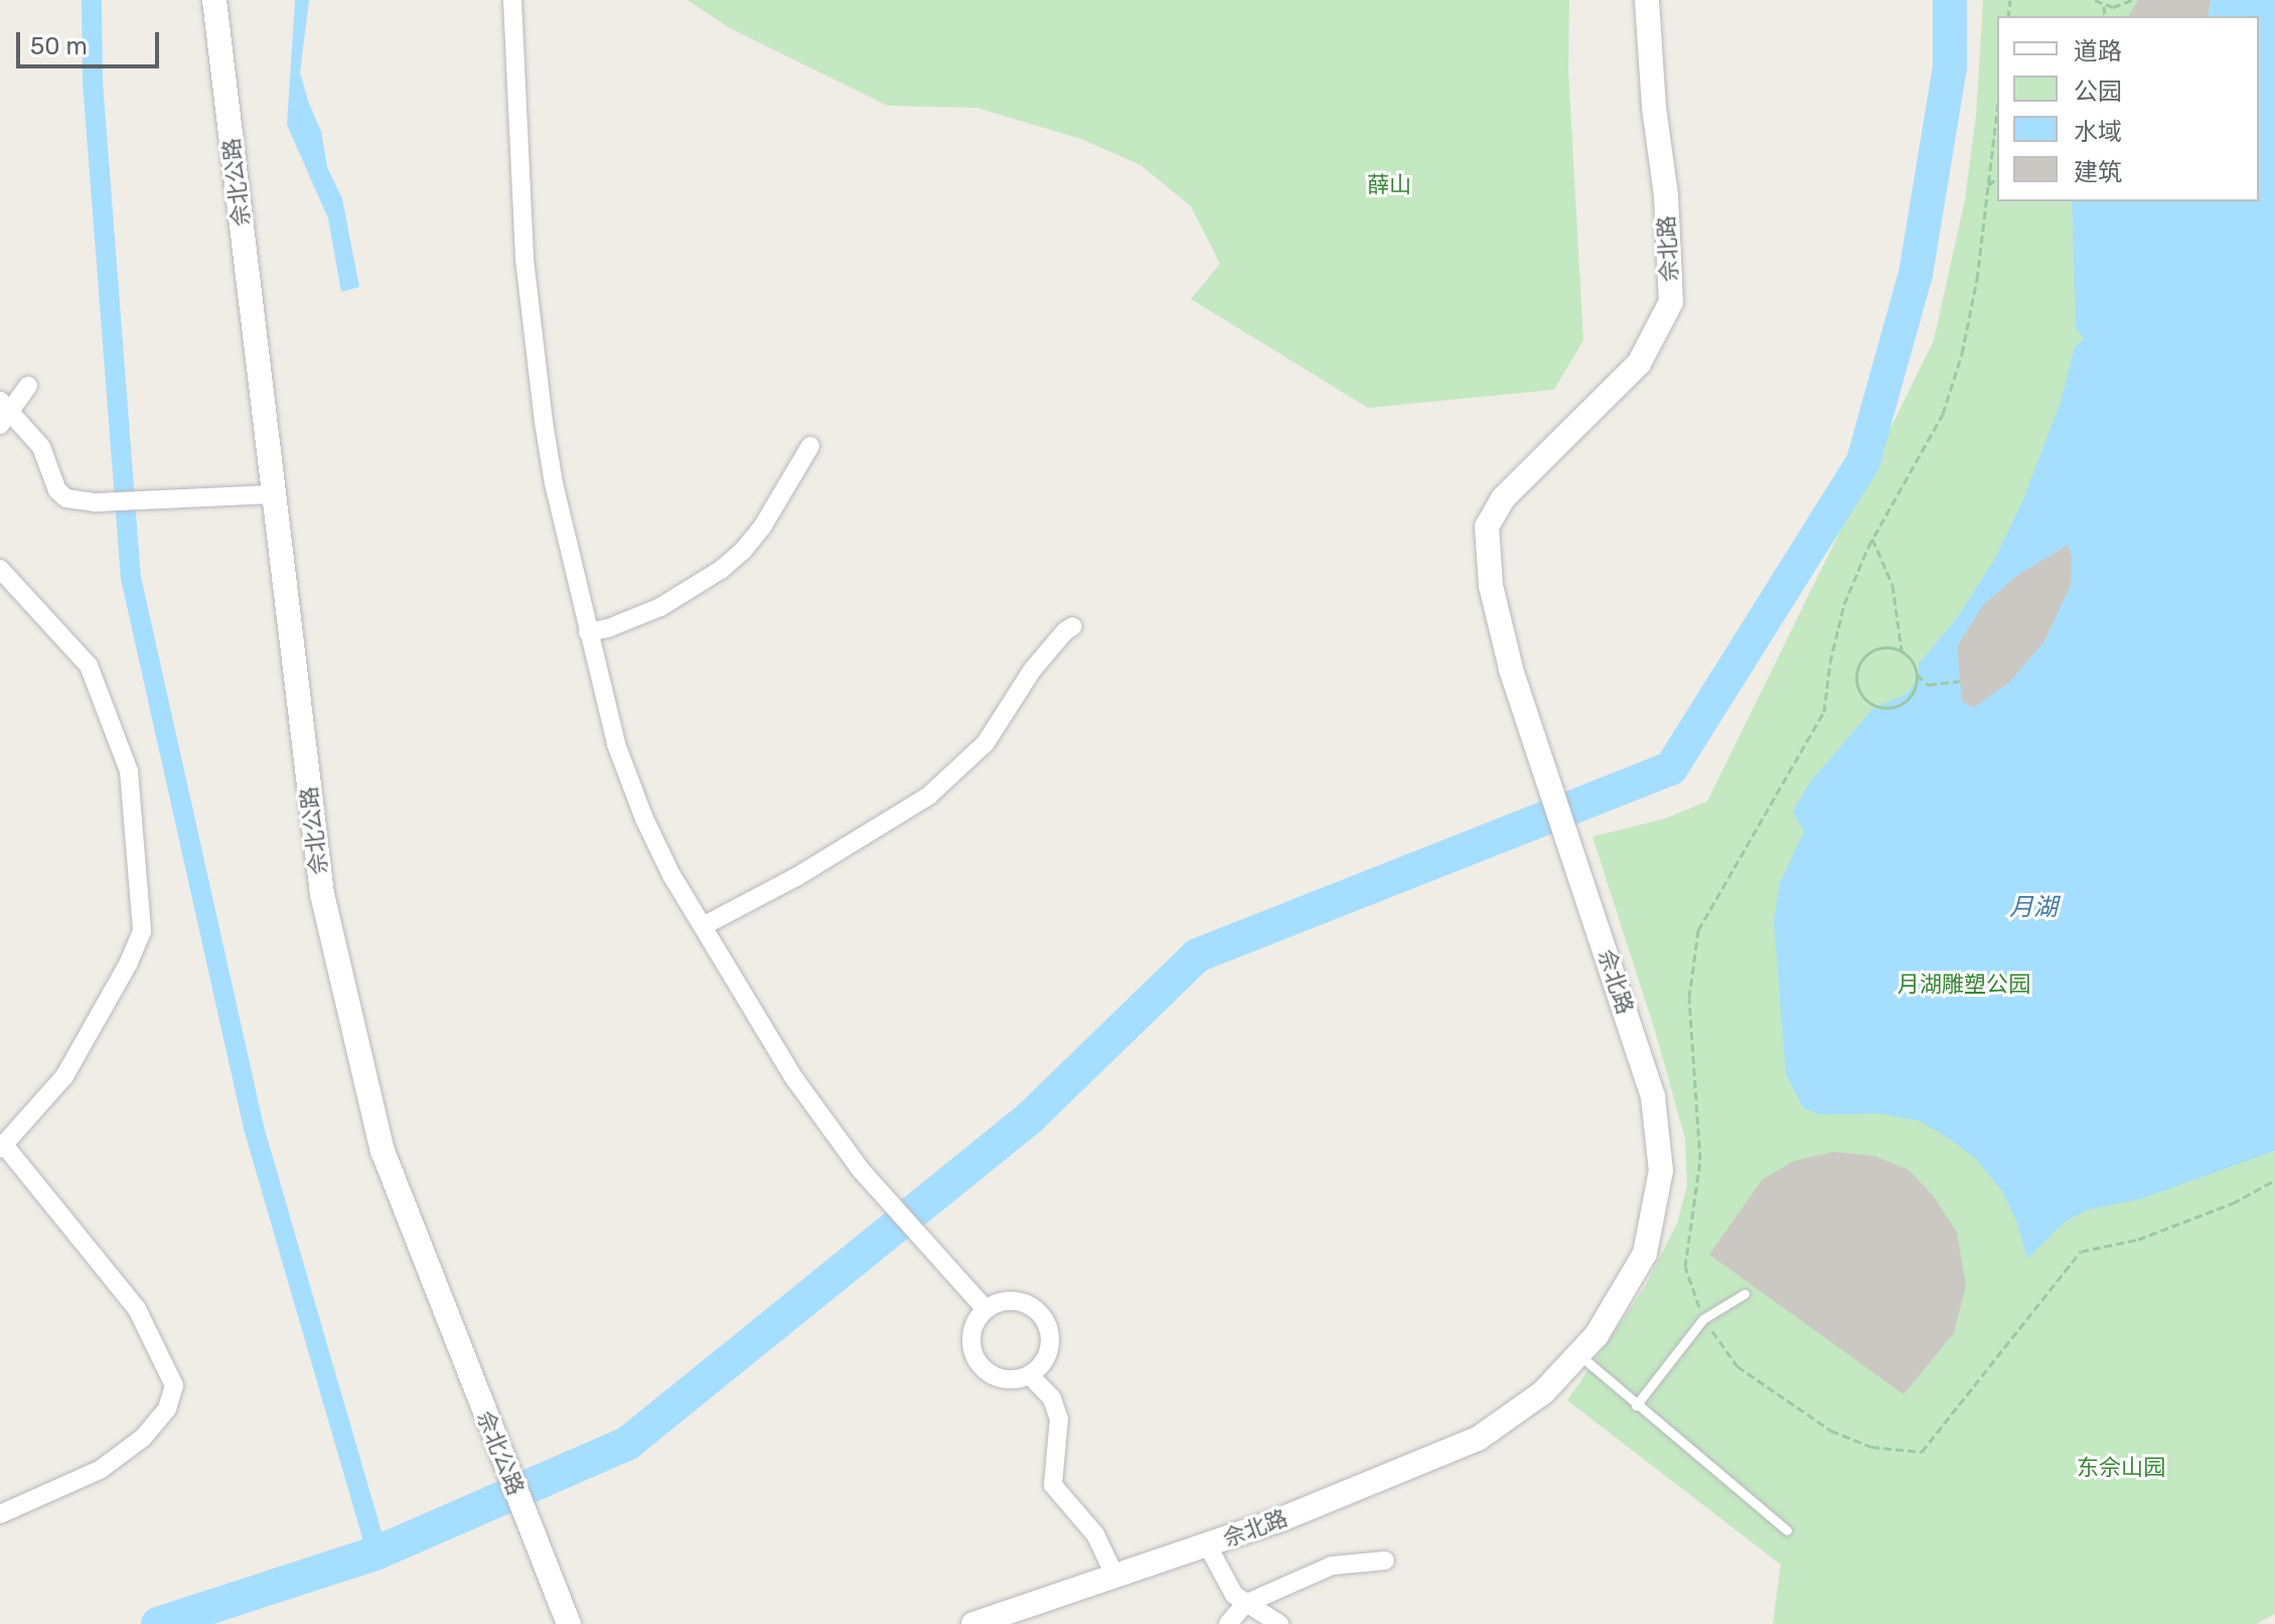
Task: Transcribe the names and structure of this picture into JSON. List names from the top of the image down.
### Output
{
  "streets": {
    "main road": ["佘北公路", "佘北路"]
  },
  "water": ["月湖"],
  "parks": ["薛山", "月湖雕塑公园", "东佘山园"],
  "legend": [
    "道路",
    "公园",
    "水域",
    "建筑"
  ],
  "scale_bar": "50 m"
}
